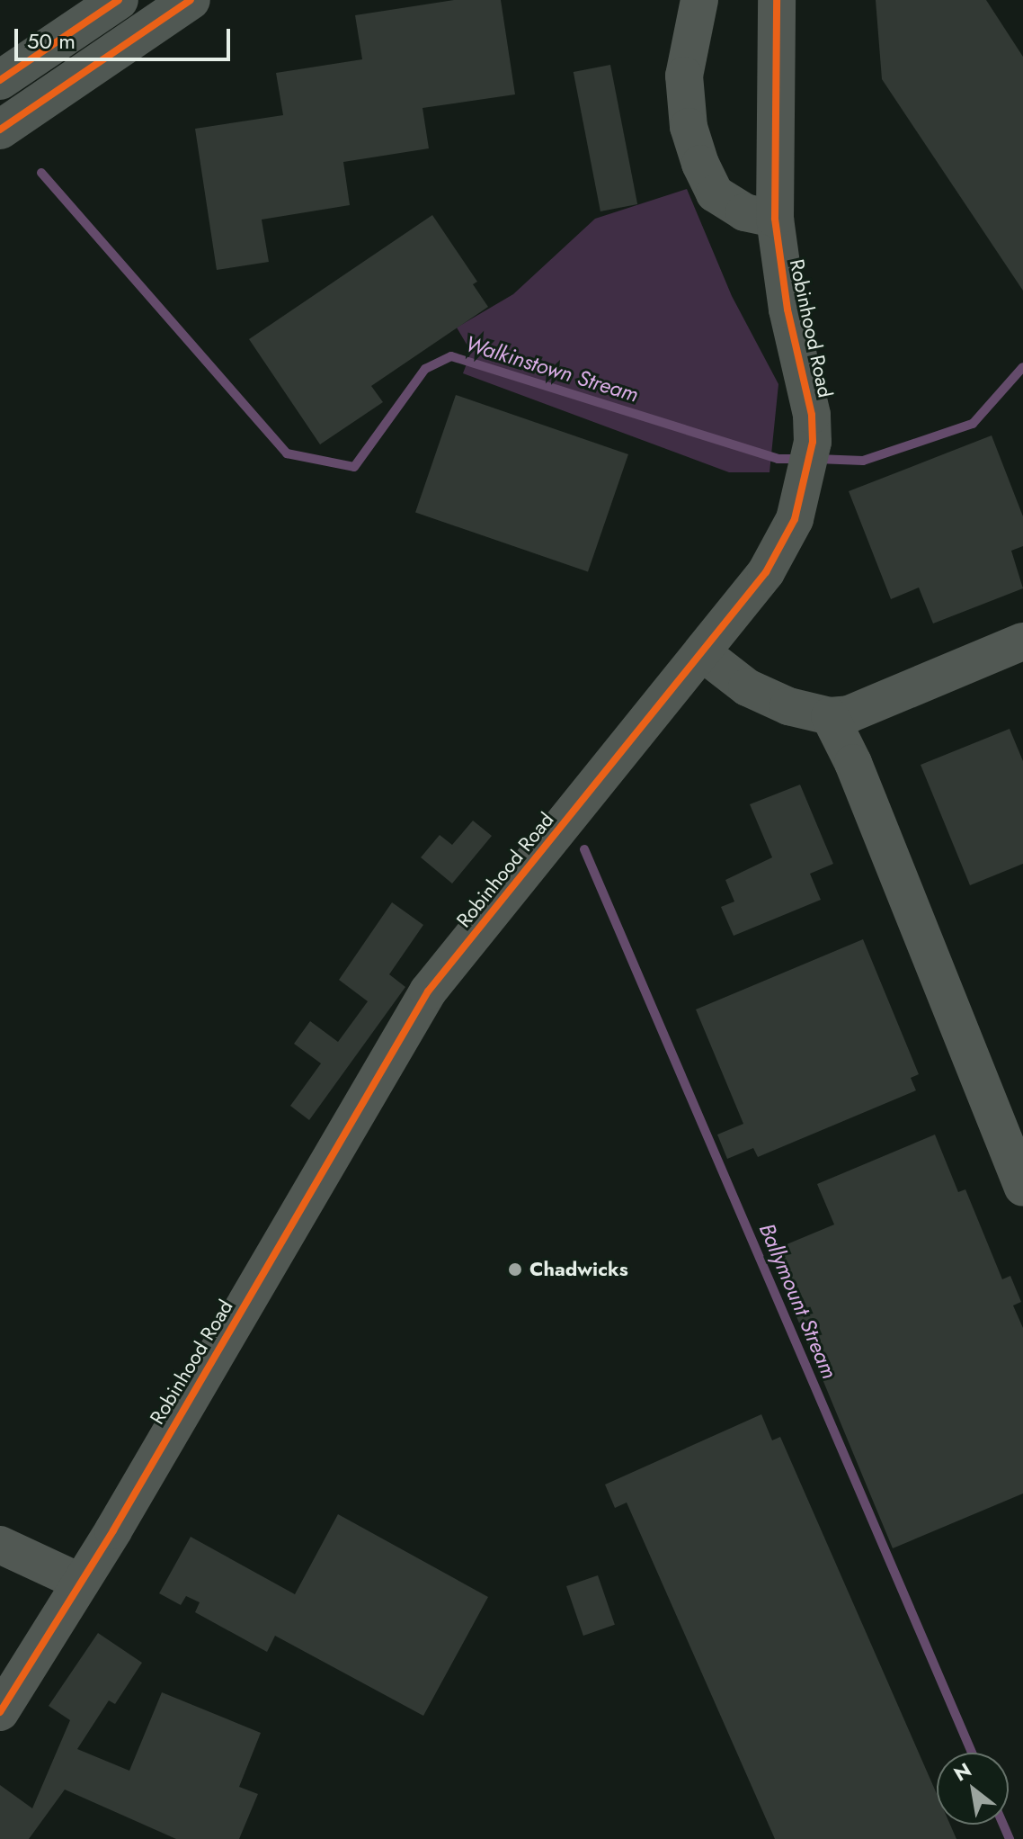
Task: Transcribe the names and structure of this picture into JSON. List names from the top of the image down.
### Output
{
  "streets": {
    "street": ["Robinhood Road"]
  },
  "water": ["Walkinstown Stream", "Ballymount Stream"],
  "places": ["Chadwicks"],
  "scale_bar": "50 m",
  "north": "top left"
}
